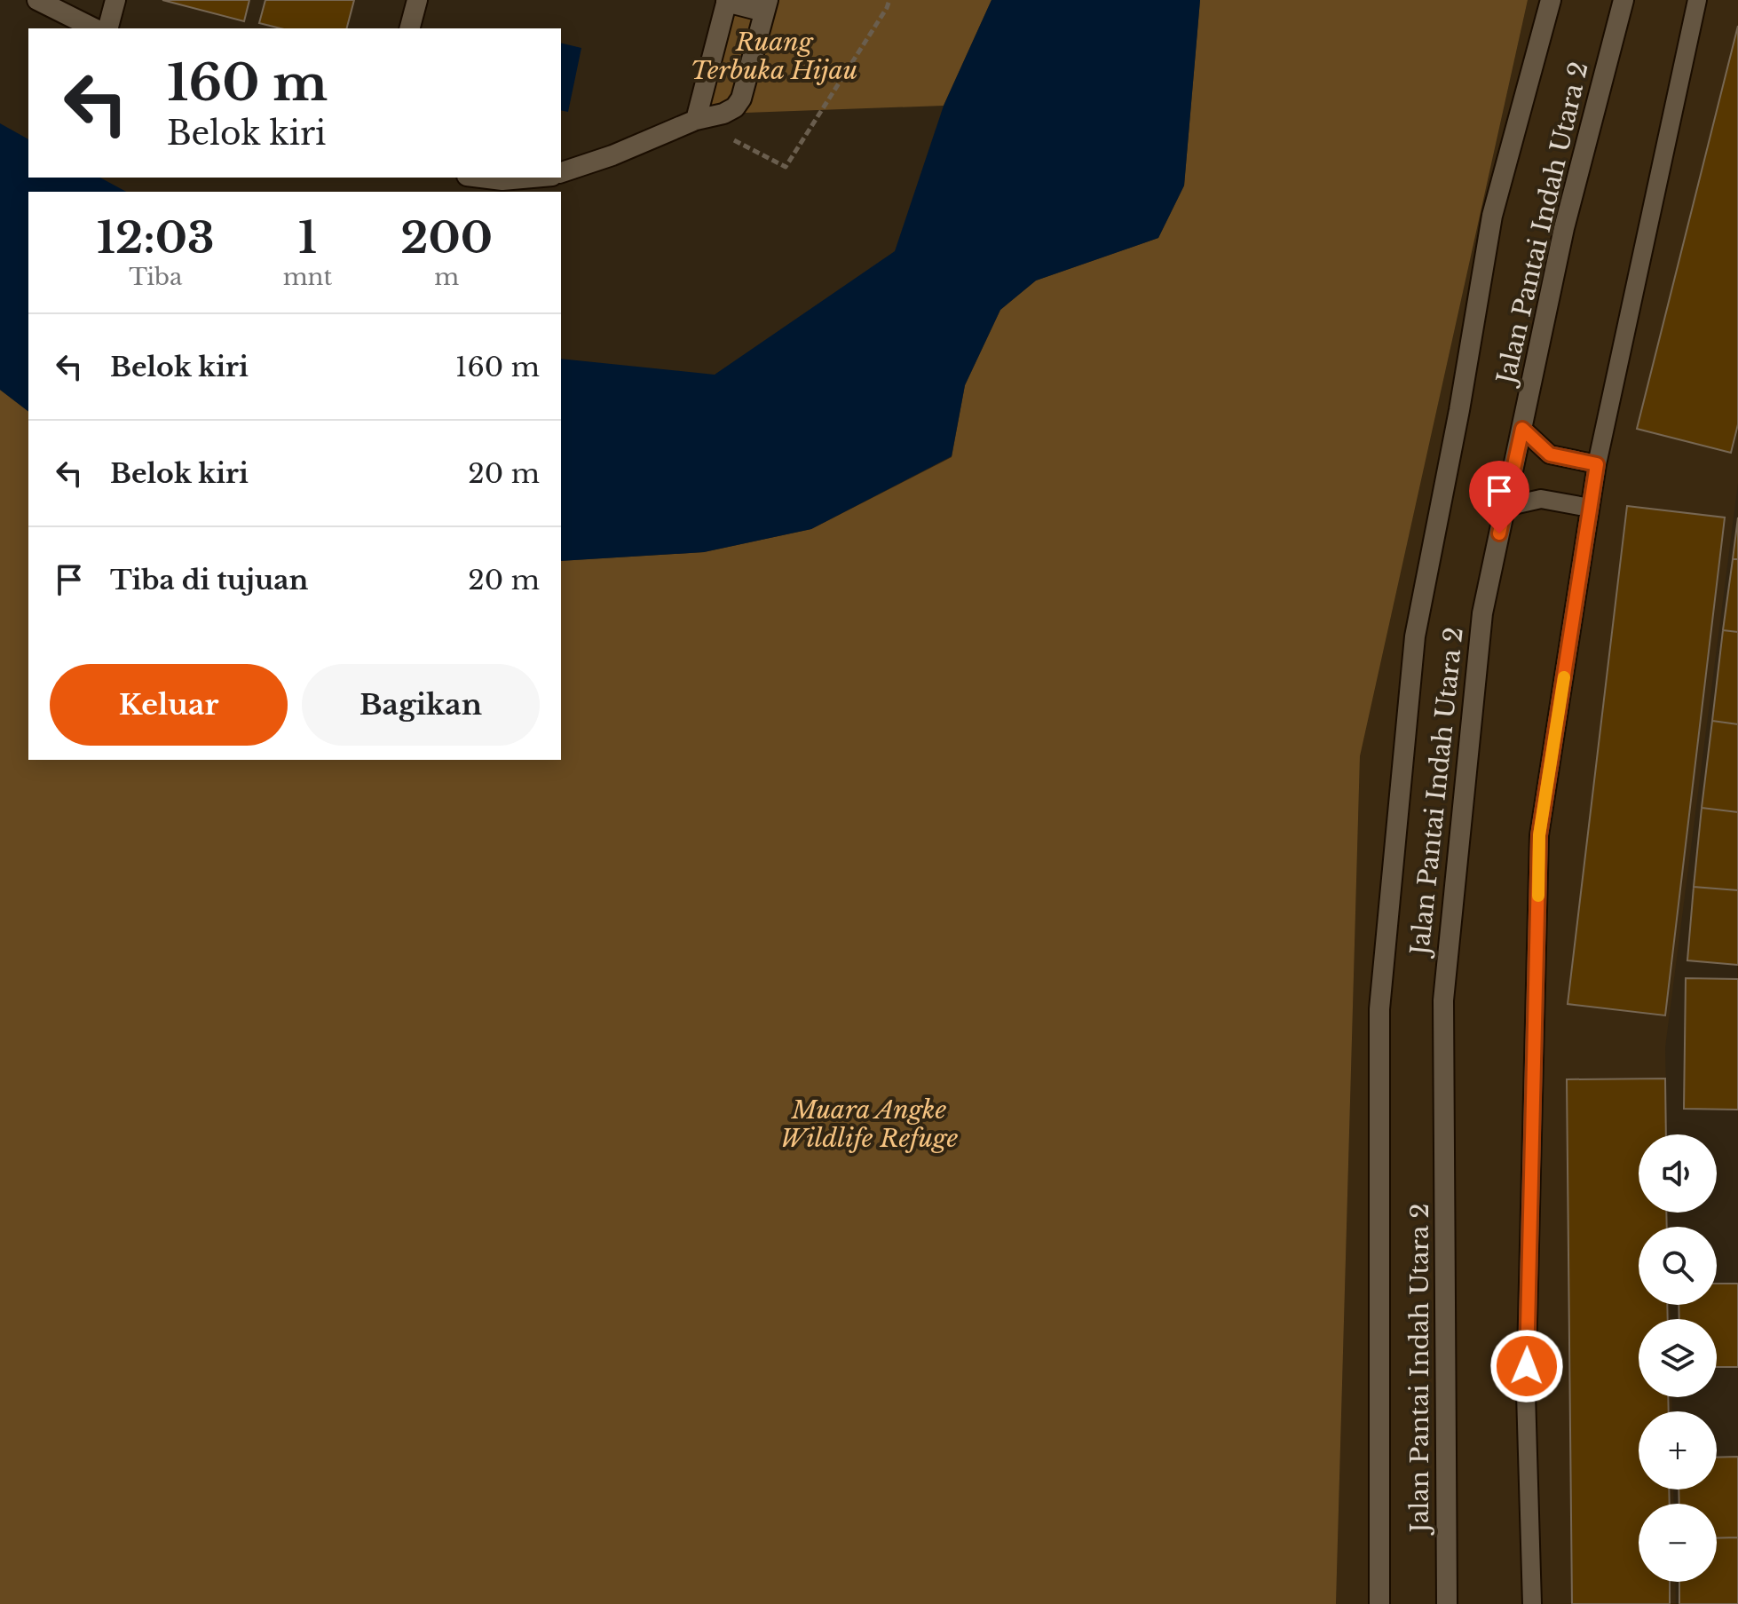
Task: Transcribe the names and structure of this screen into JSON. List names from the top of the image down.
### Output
{
  "streets": {
    "street": ["Jalan Pantai Indah Utara 2"]
  },
  "parks": ["Ruang Terbuka Hijau", "Muara Angke Wildlife Refuge"],
  "page": {
    "turn": ["160 m", "Belok kiri"],
    "eta": [
      "12:03",
      "Tiba",
      "1",
      "mnt",
      "200",
      "m"
    ],
    "list": [
      {
        "name": "Belok kiri",
        "value": "160 m"
      },
      {
        "name": "Belok kiri",
        "value": "20 m"
      },
      {
        "name": "Tiba di tujuan",
        "value": "20 m"
      }
    ],
    "buttons": ["Keluar", "Bagikan"],
    "map_buttons": ["+", "−"]
  }
}
